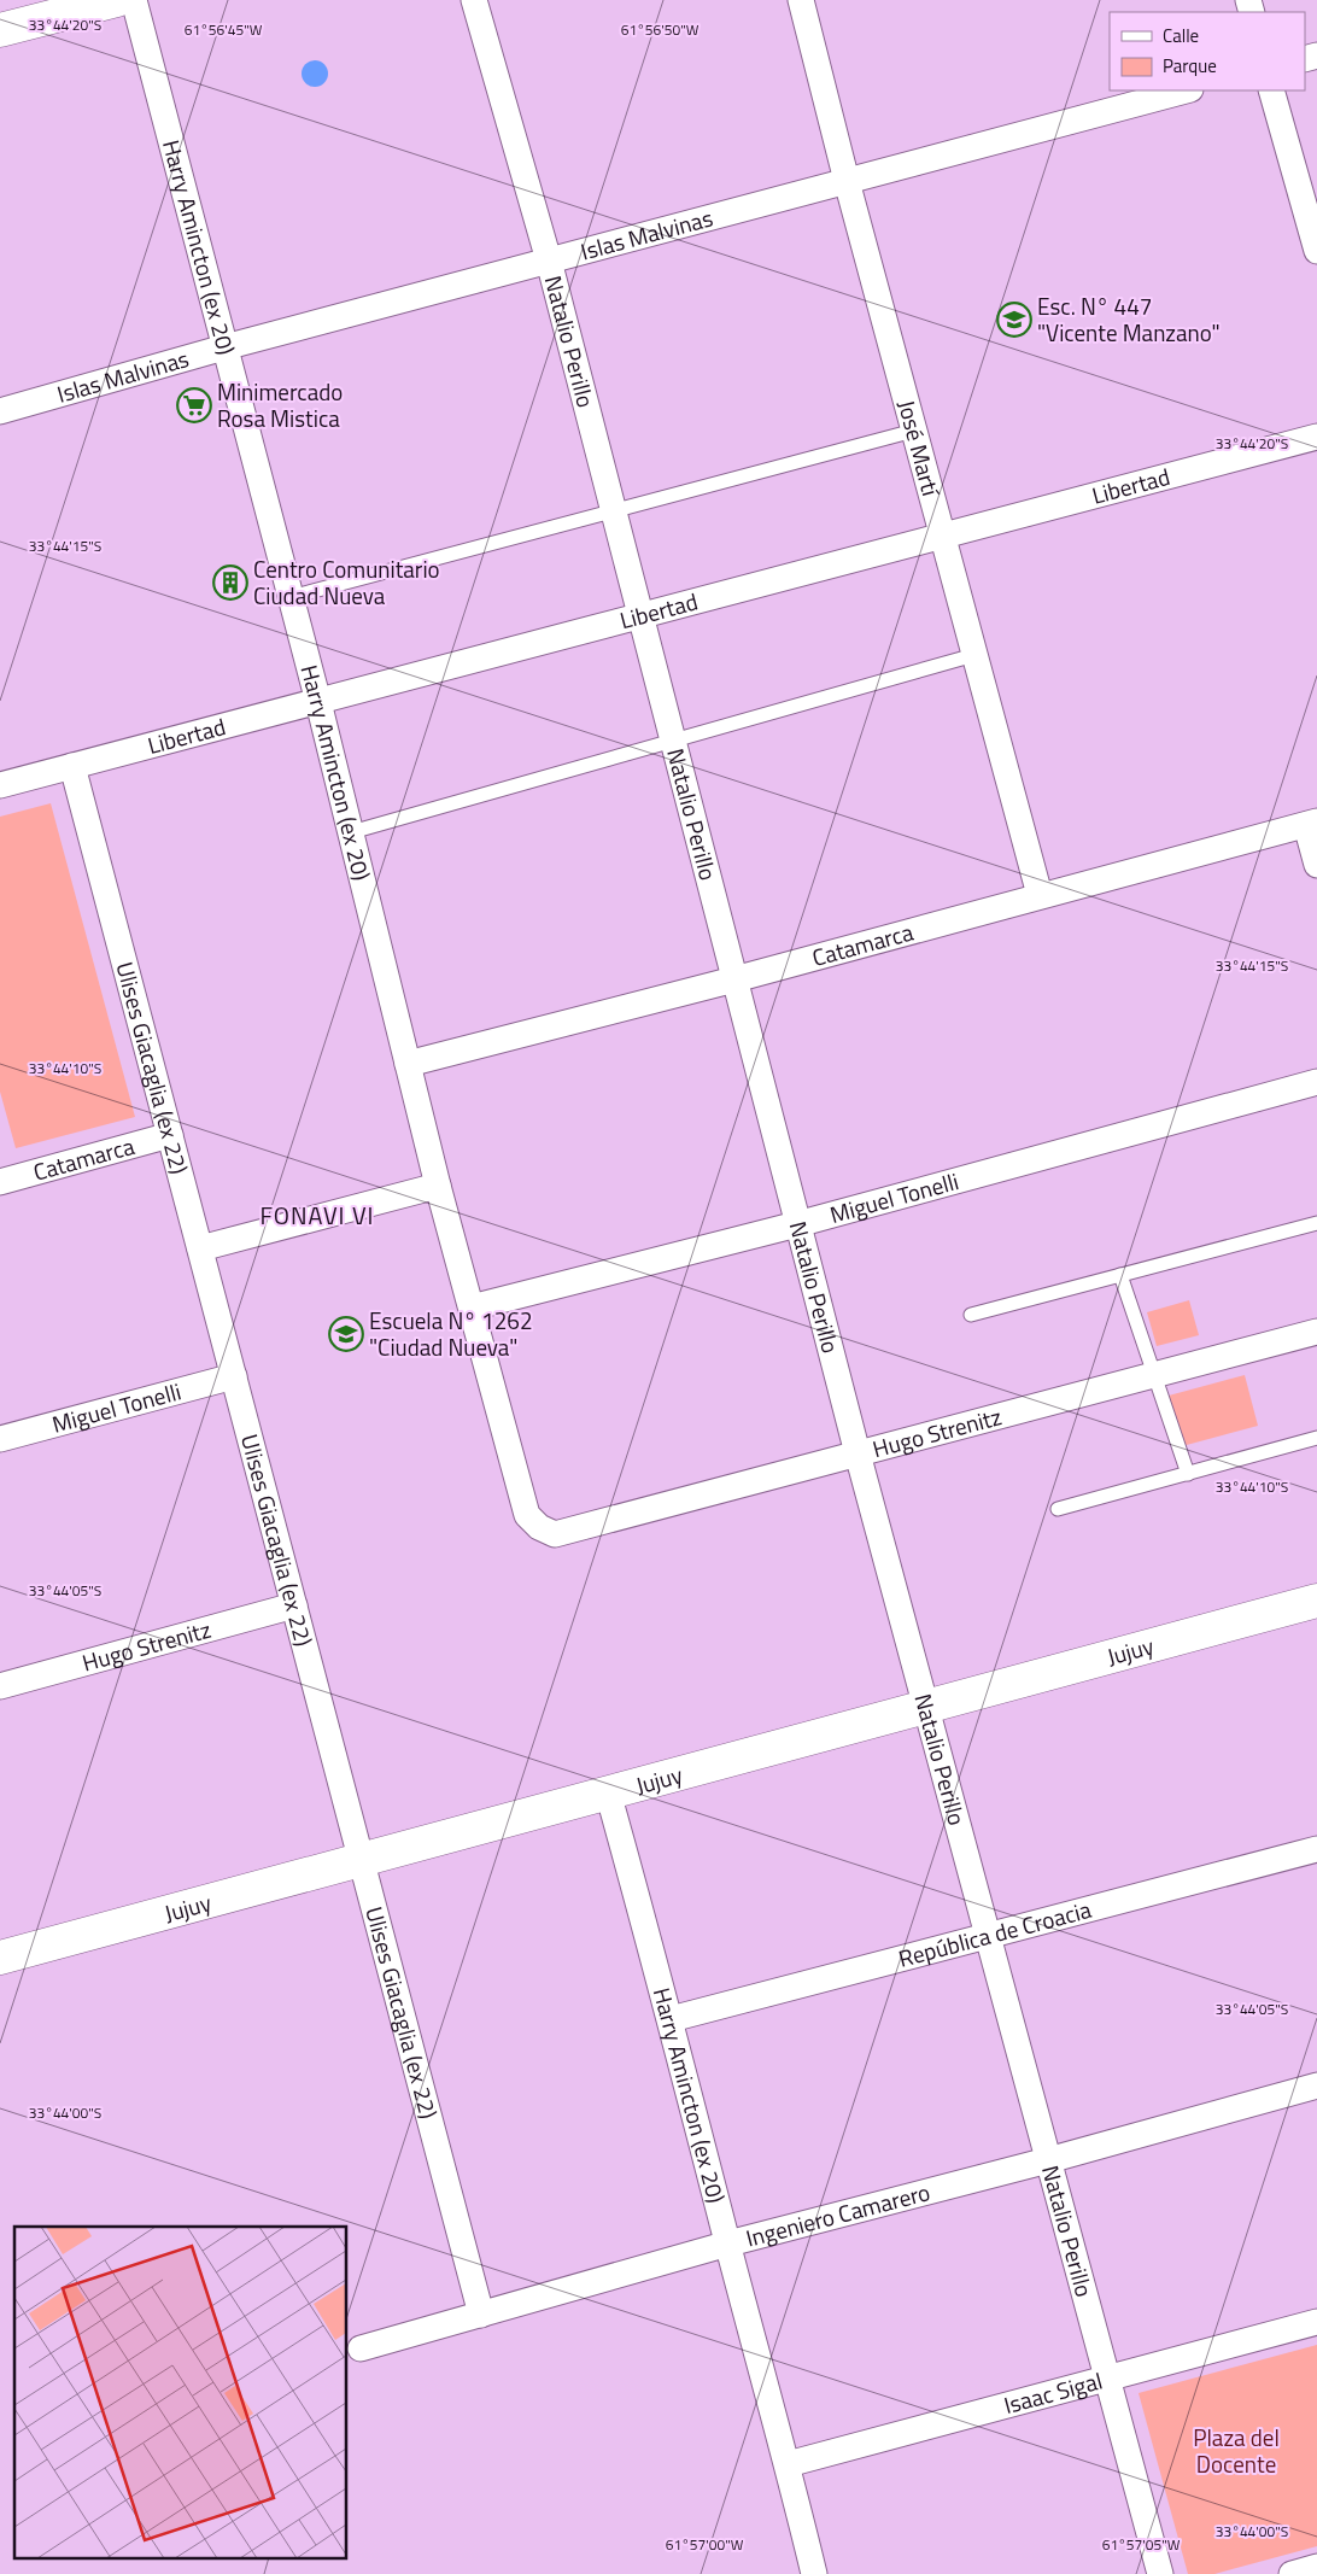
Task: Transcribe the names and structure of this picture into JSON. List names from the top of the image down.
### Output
{
  "streets": {
    "main road": ["Jujuy"],
    "street": [
      "Islas Malvinas",
      "Harry Amincton (ex 20)",
      "Natalio Perillo",
      "José Martí",
      "Libertad",
      "Catamarca",
      "Ulises Giacaglia (ex 22)",
      "Miguel Tonelli",
      "Hugo Strenitz",
      "República de Croacia",
      "Ingeniero Camarero",
      "Isaac Sigal"
    ]
  },
  "crossings": [
    ["Islas Malvinas", "Harry Amincton (ex 20)"],
    ["Islas Malvinas", "Natalio Perillo"],
    ["Islas Malvinas", "José Martí"],
    ["Harry Amincton (ex 20)", "Libertad"],
    ["Harry Amincton (ex 20)", "Catamarca"],
    ["Harry Amincton (ex 20)", "Miguel Tonelli"],
    ["Harry Amincton (ex 20)", "Hugo Strenitz"],
    ["Harry Amincton (ex 20)", "Jujuy"],
    ["Harry Amincton (ex 20)", "República de Croacia"],
    ["Harry Amincton (ex 20)", "Ingeniero Camarero"],
    ["Harry Amincton (ex 20)", "Isaac Sigal"],
    ["Natalio Perillo", "Libertad"],
    ["Natalio Perillo", "Catamarca"],
    ["Natalio Perillo", "Miguel Tonelli"],
    ["Natalio Perillo", "Hugo Strenitz"],
    ["Natalio Perillo", "Jujuy"],
    ["Natalio Perillo", "República de Croacia"],
    ["Natalio Perillo", "Ingeniero Camarero"],
    ["Natalio Perillo", "Isaac Sigal"],
    ["José Martí", "Libertad"],
    ["José Martí", "Catamarca"],
    ["Libertad", "Ulises Giacaglia (ex 22)"],
    ["Catamarca", "Ulises Giacaglia (ex 22)"],
    ["Ulises Giacaglia (ex 22)", "Miguel Tonelli"],
    ["Ulises Giacaglia (ex 22)", "Hugo Strenitz"],
    ["Ulises Giacaglia (ex 22)", "Jujuy"],
    ["Ulises Giacaglia (ex 22)", "Ingeniero Camarero"]
  ],
  "districts": ["FONAVI VI"],
  "parks": ["Plaza del Docente"],
  "places": {
    "school or university": ["Esc. N° 447 \"Vicente Manzano\"", "Escuela N° 1262 \"Ciudad Nueva\""],
    "supermarket": ["Minimercado Rosa Mistica"],
    "building": ["Centro Comunitario Ciudad Nueva"]
  },
  "legend": ["Calle", "Parque"],
  "coordinates": [
    "33°44'20\"S",
    "61°56'45\"W",
    "61°56'50\"W",
    "33°44'15\"S",
    "33°44'10\"S",
    "33°44'05\"S",
    "33°44'00\"S",
    "61°57'00\"W",
    "61°57'05\"W"
  ]
}
